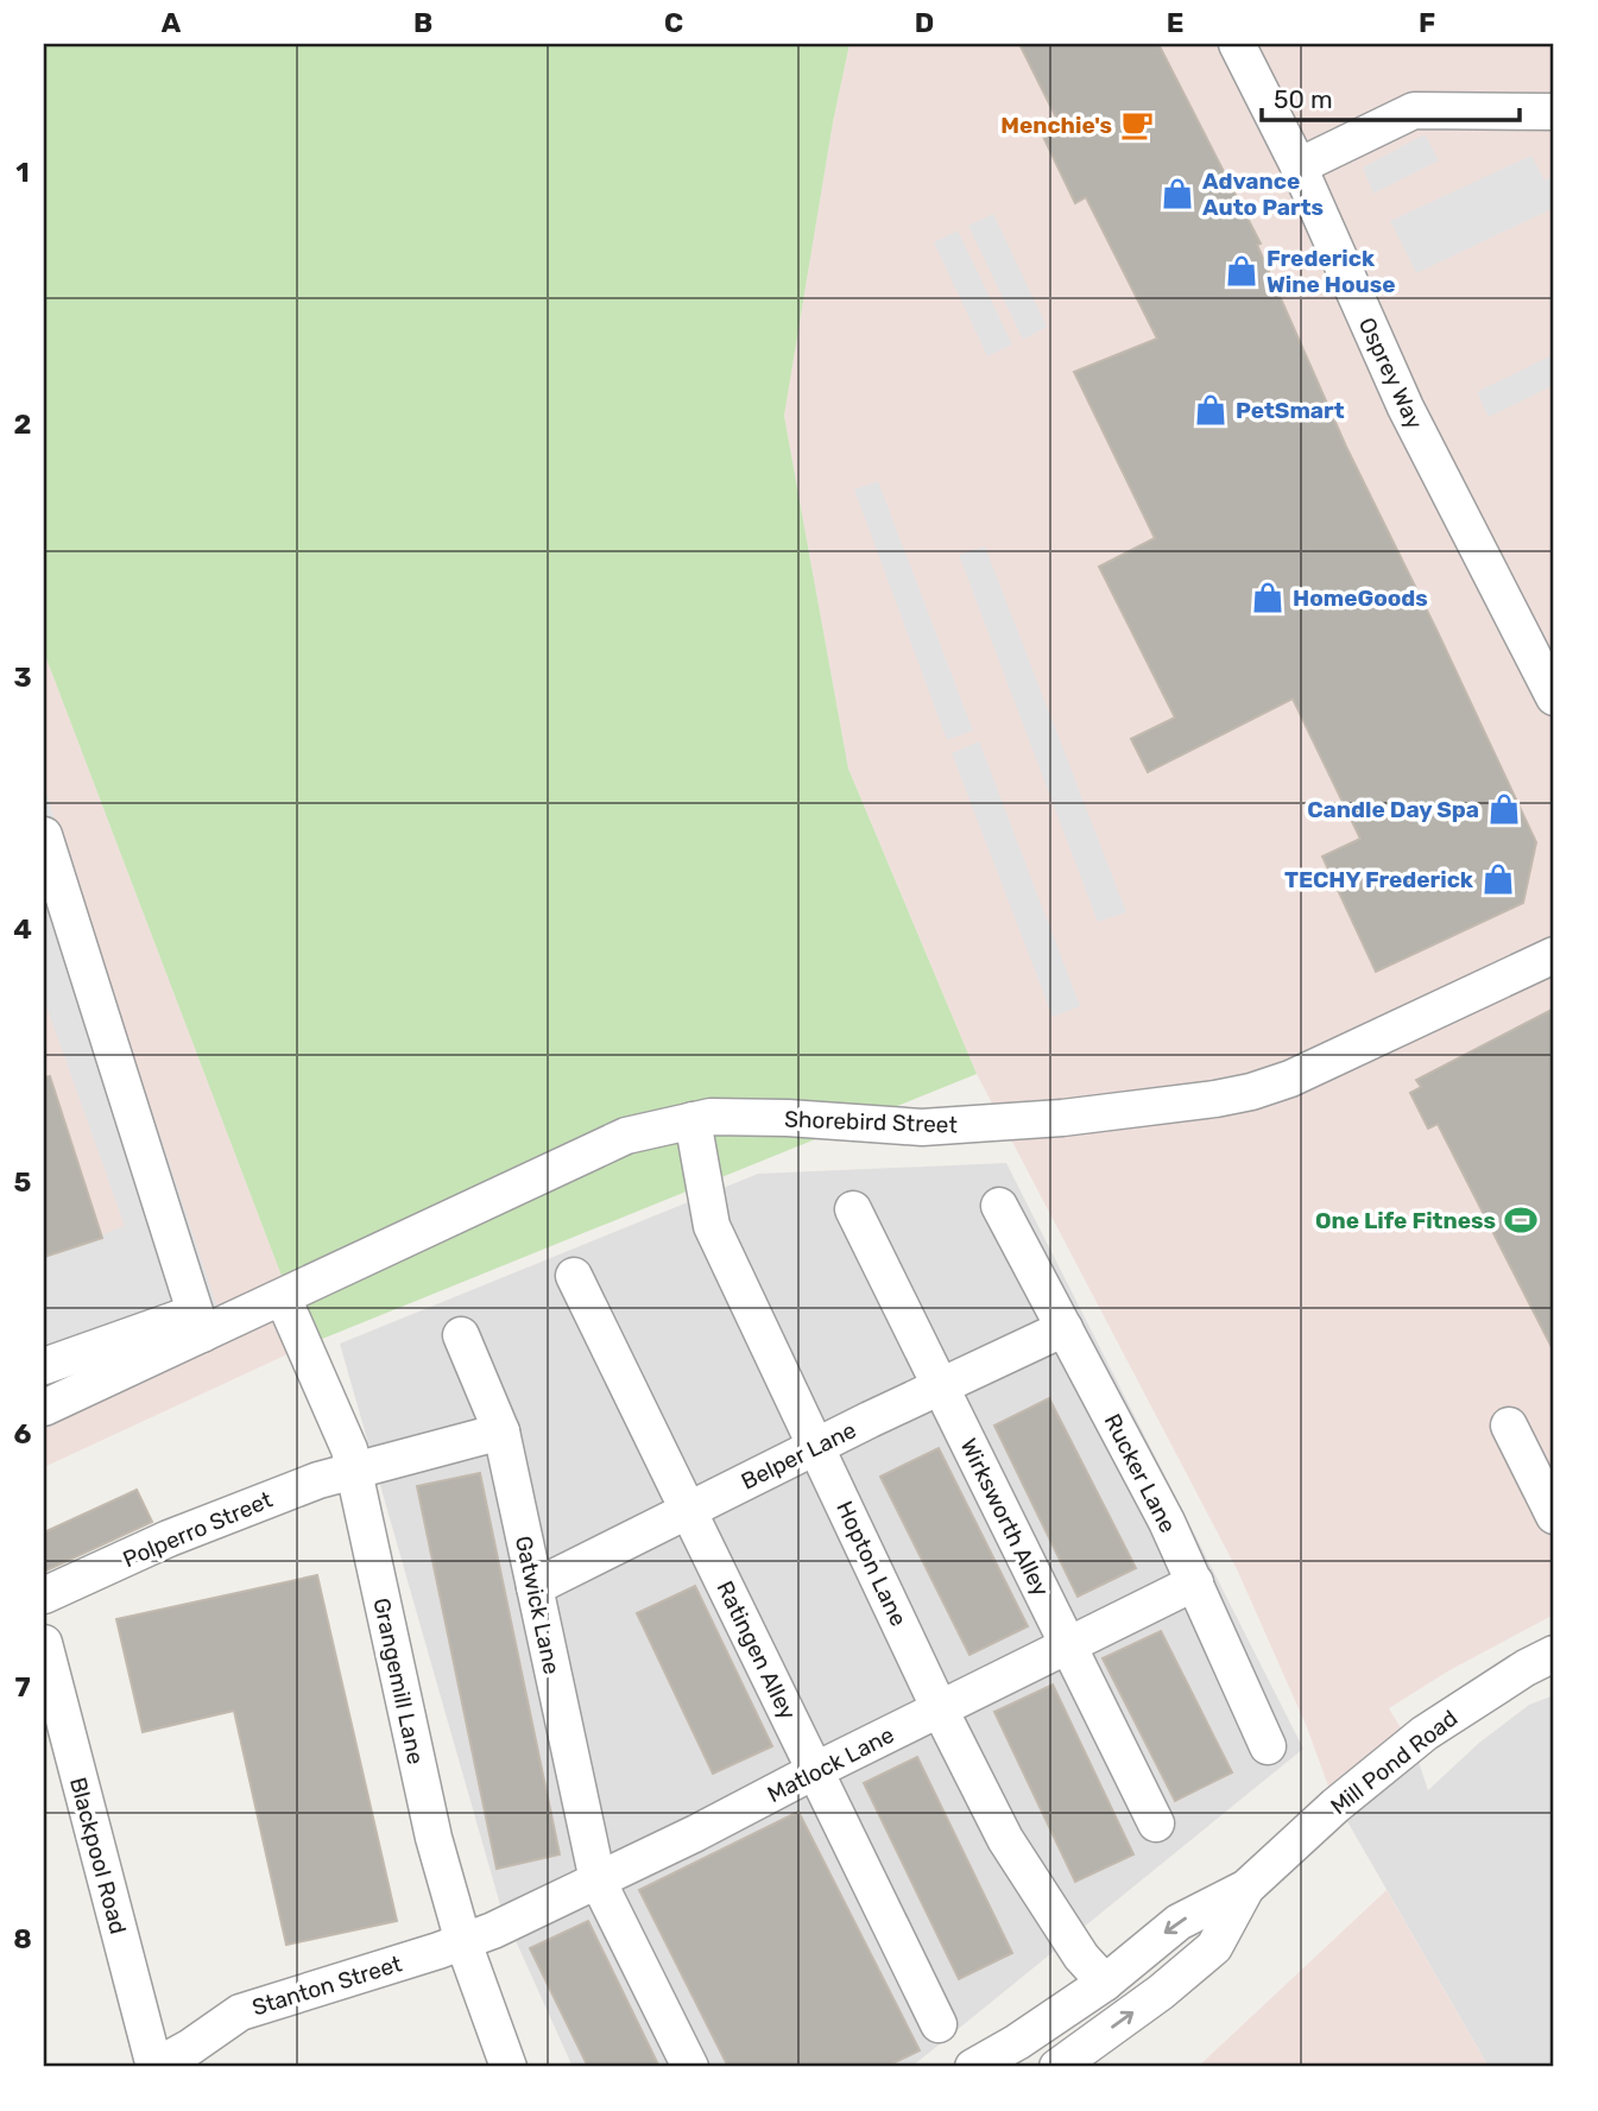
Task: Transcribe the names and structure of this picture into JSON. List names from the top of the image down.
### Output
{
  "streets": {
    "street": [
      "Osprey Way",
      "Shorebird Street",
      "Belper Lane",
      "Rucker Lane",
      "Wirksworth Alley",
      "Polperro Street",
      "Hopton Lane",
      "Gatwick Lane",
      "Ratingen Alley",
      "Grangemill Lane",
      "Mill Pond Road",
      "Matlock Lane",
      "Blackpool Road",
      "Stanton Street"
    ]
  },
  "crossings": [
    ["Shorebird Street", "Hopton Lane"],
    ["Shorebird Street", "Grangemill Lane"],
    ["Belper Lane", "Rucker Lane"],
    ["Belper Lane", "Wirksworth Alley"],
    ["Belper Lane", "Hopton Lane"],
    ["Belper Lane", "Gatwick Lane"],
    ["Belper Lane", "Ratingen Alley"],
    ["Rucker Lane", "Matlock Lane"],
    ["Wirksworth Alley", "Matlock Lane"],
    ["Polperro Street", "Gatwick Lane"],
    ["Polperro Street", "Grangemill Lane"],
    ["Hopton Lane", "Mill Pond Road"],
    ["Hopton Lane", "Matlock Lane"],
    ["Gatwick Lane", "Matlock Lane"],
    ["Ratingen Alley", "Matlock Lane"],
    ["Grangemill Lane", "Matlock Lane"],
    ["Grangemill Lane", "Stanton Street"],
    ["Matlock Lane", "Stanton Street"],
    ["Blackpool Road", "Stanton Street"]
  ],
  "places": {
    "cafe": ["Menchie's"],
    "shop": [
      "Advance Auto Parts",
      "Frederick Wine House",
      "PetSmart",
      "HomeGoods",
      "Candle Day Spa",
      "TECHY Frederick"
    ],
    "sports": ["One Life Fitness"]
  },
  "scale_bar": "50 m",
  "grid": {
    "columns": [
      "A",
      "B",
      "C",
      "D",
      "E",
      "F"
    ],
    "rows": [
      "1",
      "2",
      "3",
      "4",
      "5",
      "6",
      "7",
      "8"
    ]
  }
}
